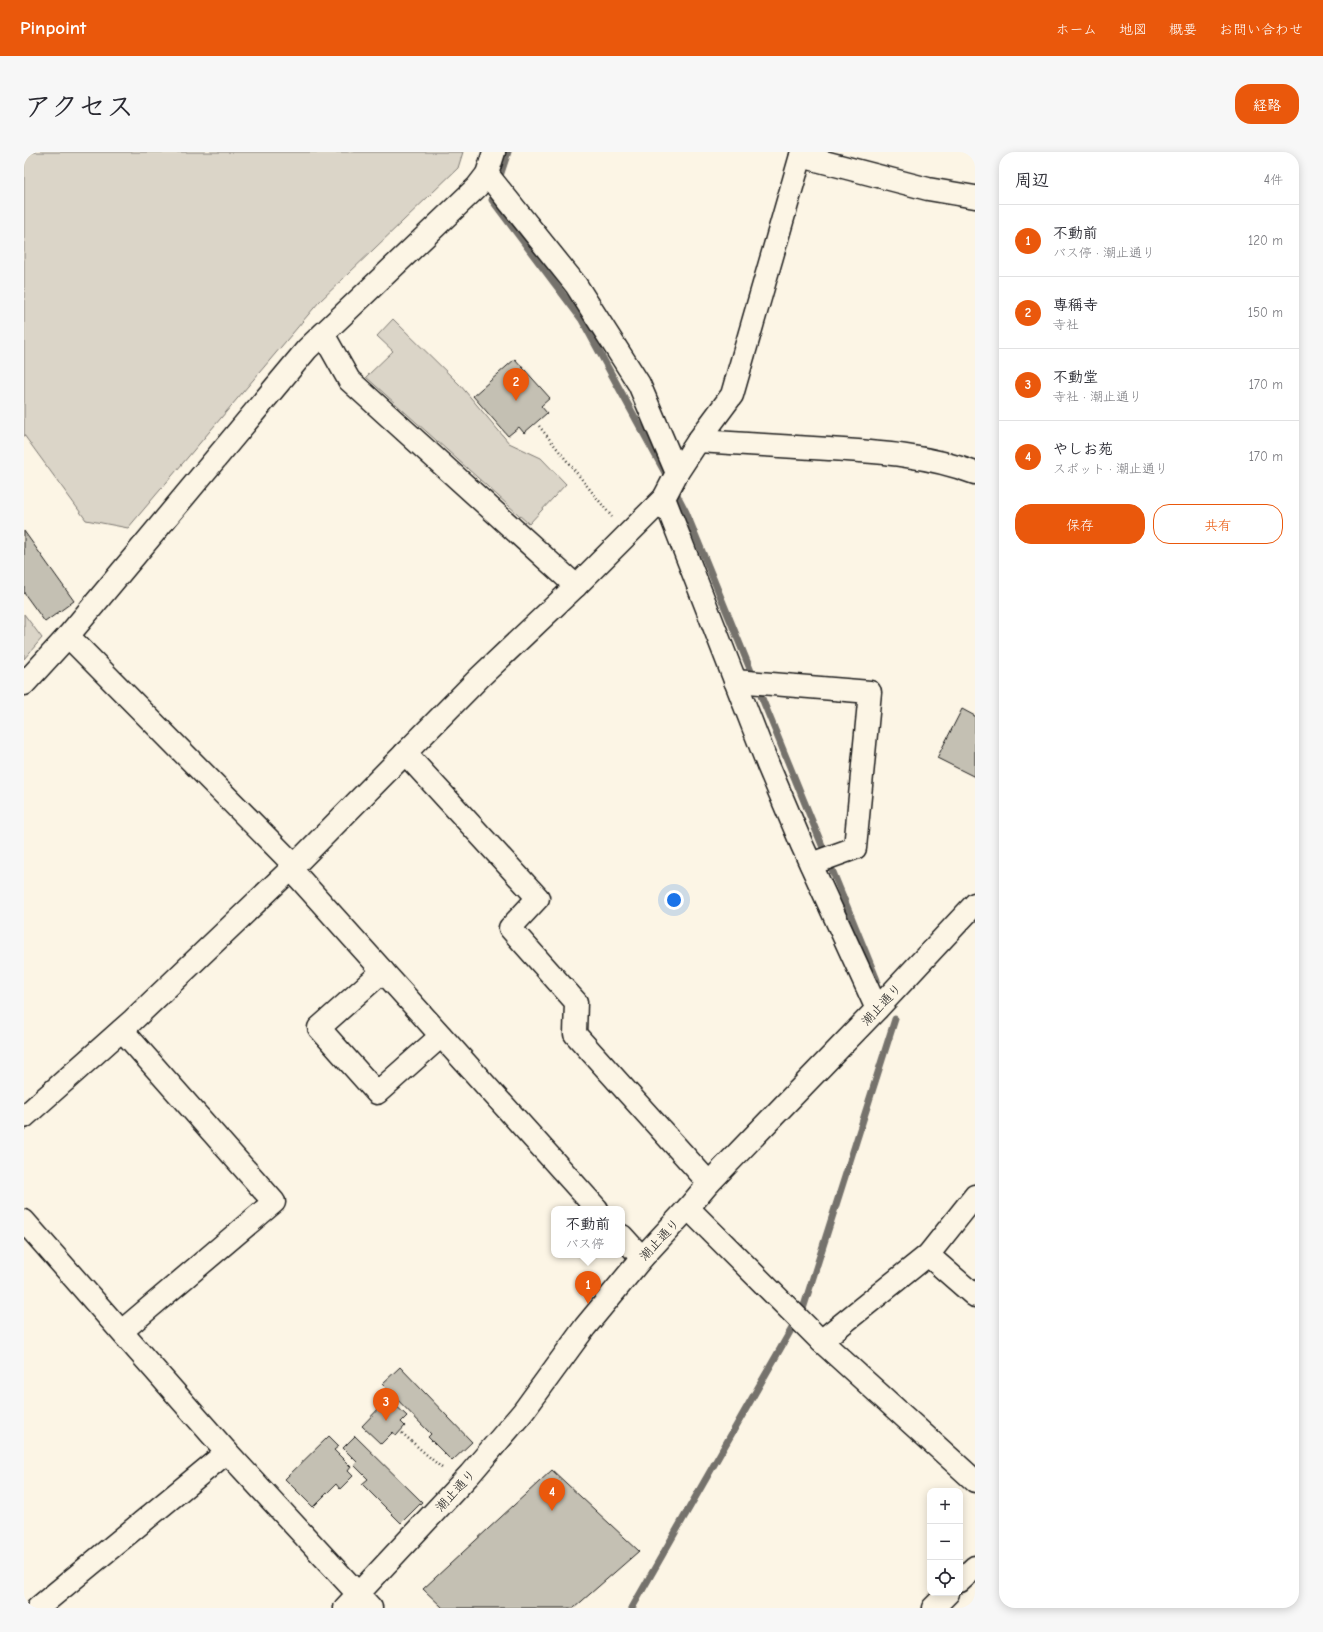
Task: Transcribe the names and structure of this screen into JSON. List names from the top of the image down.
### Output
{
  "streets": {
    "street": ["潮止通り"]
  },
  "page": {
    "header": "Pinpoint",
    "nav": [
      "ホーム",
      "地図",
      "概要",
      "お問い合わせ"
    ],
    "title": "アクセス",
    "buttons": [
      "経路",
      ["保存", "共有"]
    ],
    "heading": ["周辺", "4件"],
    "list": [
      {
        "mark": "1",
        "name": "不動前",
        "note": "バス停 · 潮止通り",
        "value": "120 m"
      },
      {
        "mark": "2",
        "name": "専稱寺",
        "note": "寺社",
        "value": "150 m"
      },
      {
        "mark": "3",
        "name": "不動堂",
        "note": "寺社 · 潮止通り",
        "value": "170 m"
      },
      {
        "mark": "4",
        "name": "やしお苑",
        "note": "スポット · 潮止通り",
        "value": "170 m"
      }
    ],
    "pins": [
      "2",
      "1",
      "3",
      "4"
    ],
    "popup": ["不動前", "バス停"],
    "map_buttons": ["+", "−"]
  }
}
